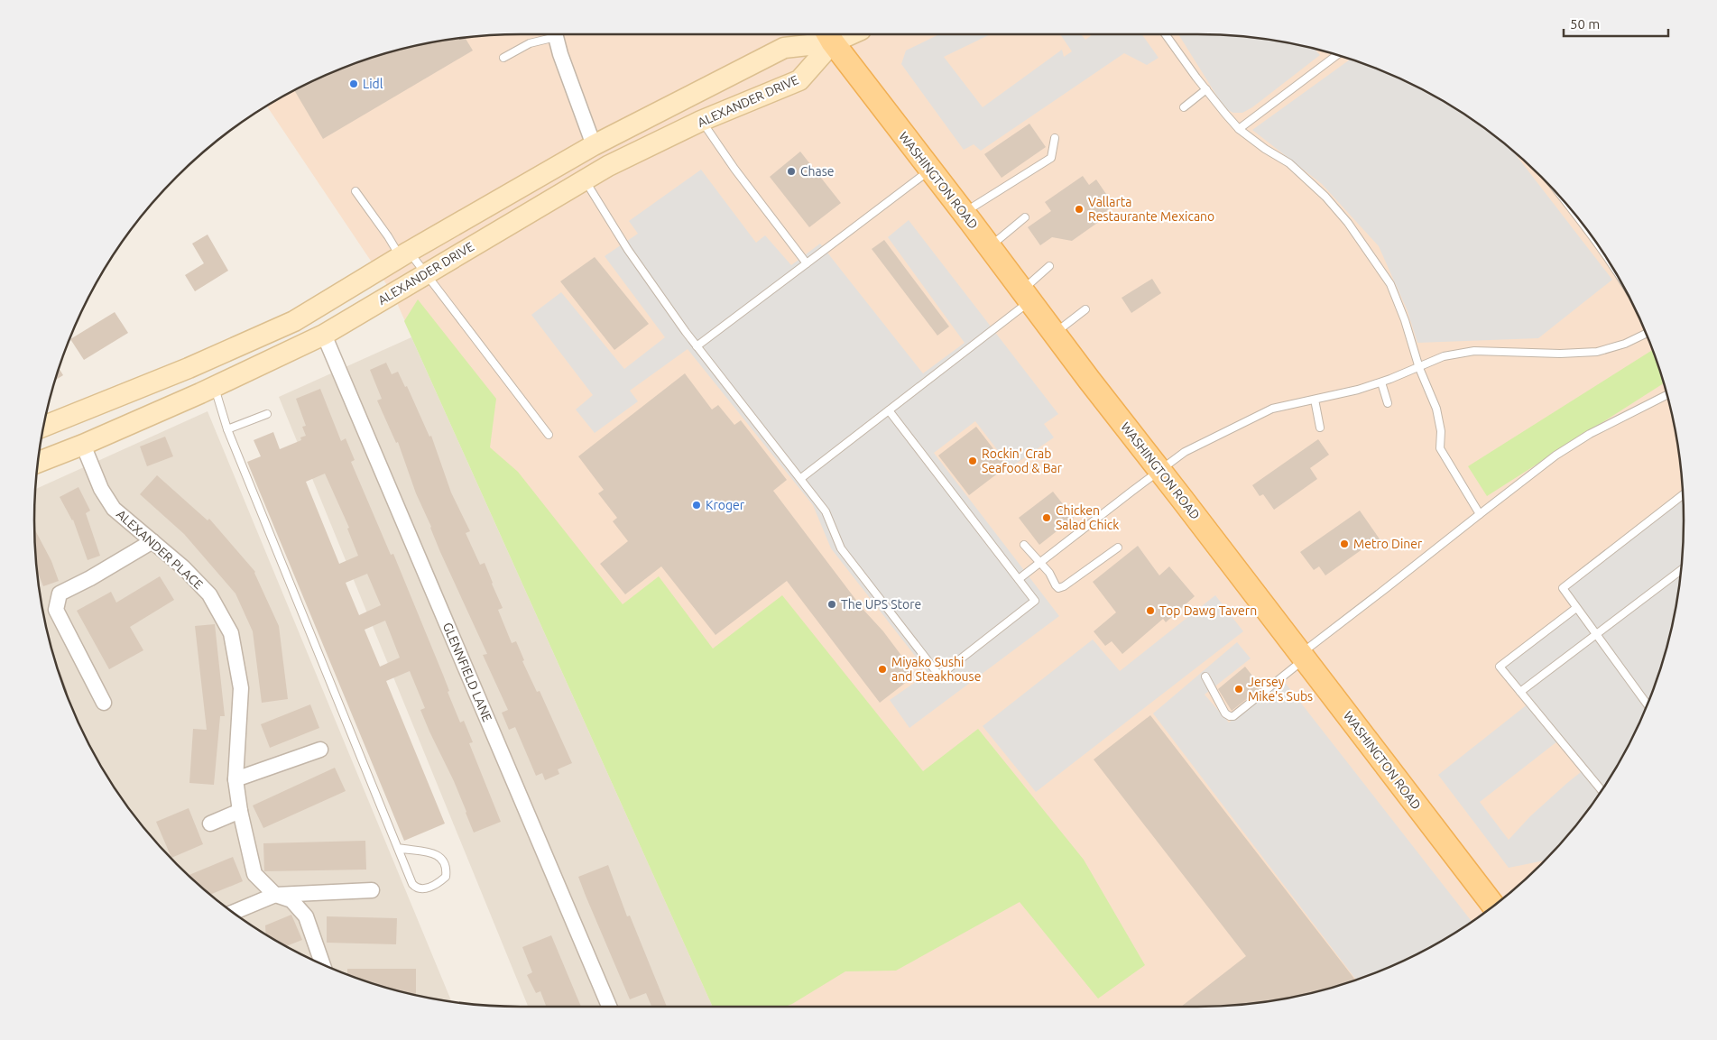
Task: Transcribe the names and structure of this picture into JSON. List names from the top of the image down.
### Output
{
  "streets": {
    "main road": ["ALEXANDER DRIVE", "WASHINGTON ROAD"],
    "street": ["ALEXANDER PLACE", "GLENNFIELD LANE"]
  },
  "crossings": [
    ["ALEXANDER DRIVE", "WASHINGTON ROAD"],
    ["ALEXANDER DRIVE", "ALEXANDER PLACE"],
    ["ALEXANDER DRIVE", "GLENNFIELD LANE"]
  ],
  "places": [
    "Lidl",
    "Chase",
    "Vallarta Restaurante Mexicano",
    "Rockin' Crab Seafood & Bar",
    "Kroger",
    "Chicken Salad Chick",
    "Metro Diner",
    "The UPS Store",
    "Top Dawg Tavern",
    "Miyako Sushi and Steakhouse",
    "Jersey Mike's Subs"
  ],
  "scale_bar": "50 m"
}
